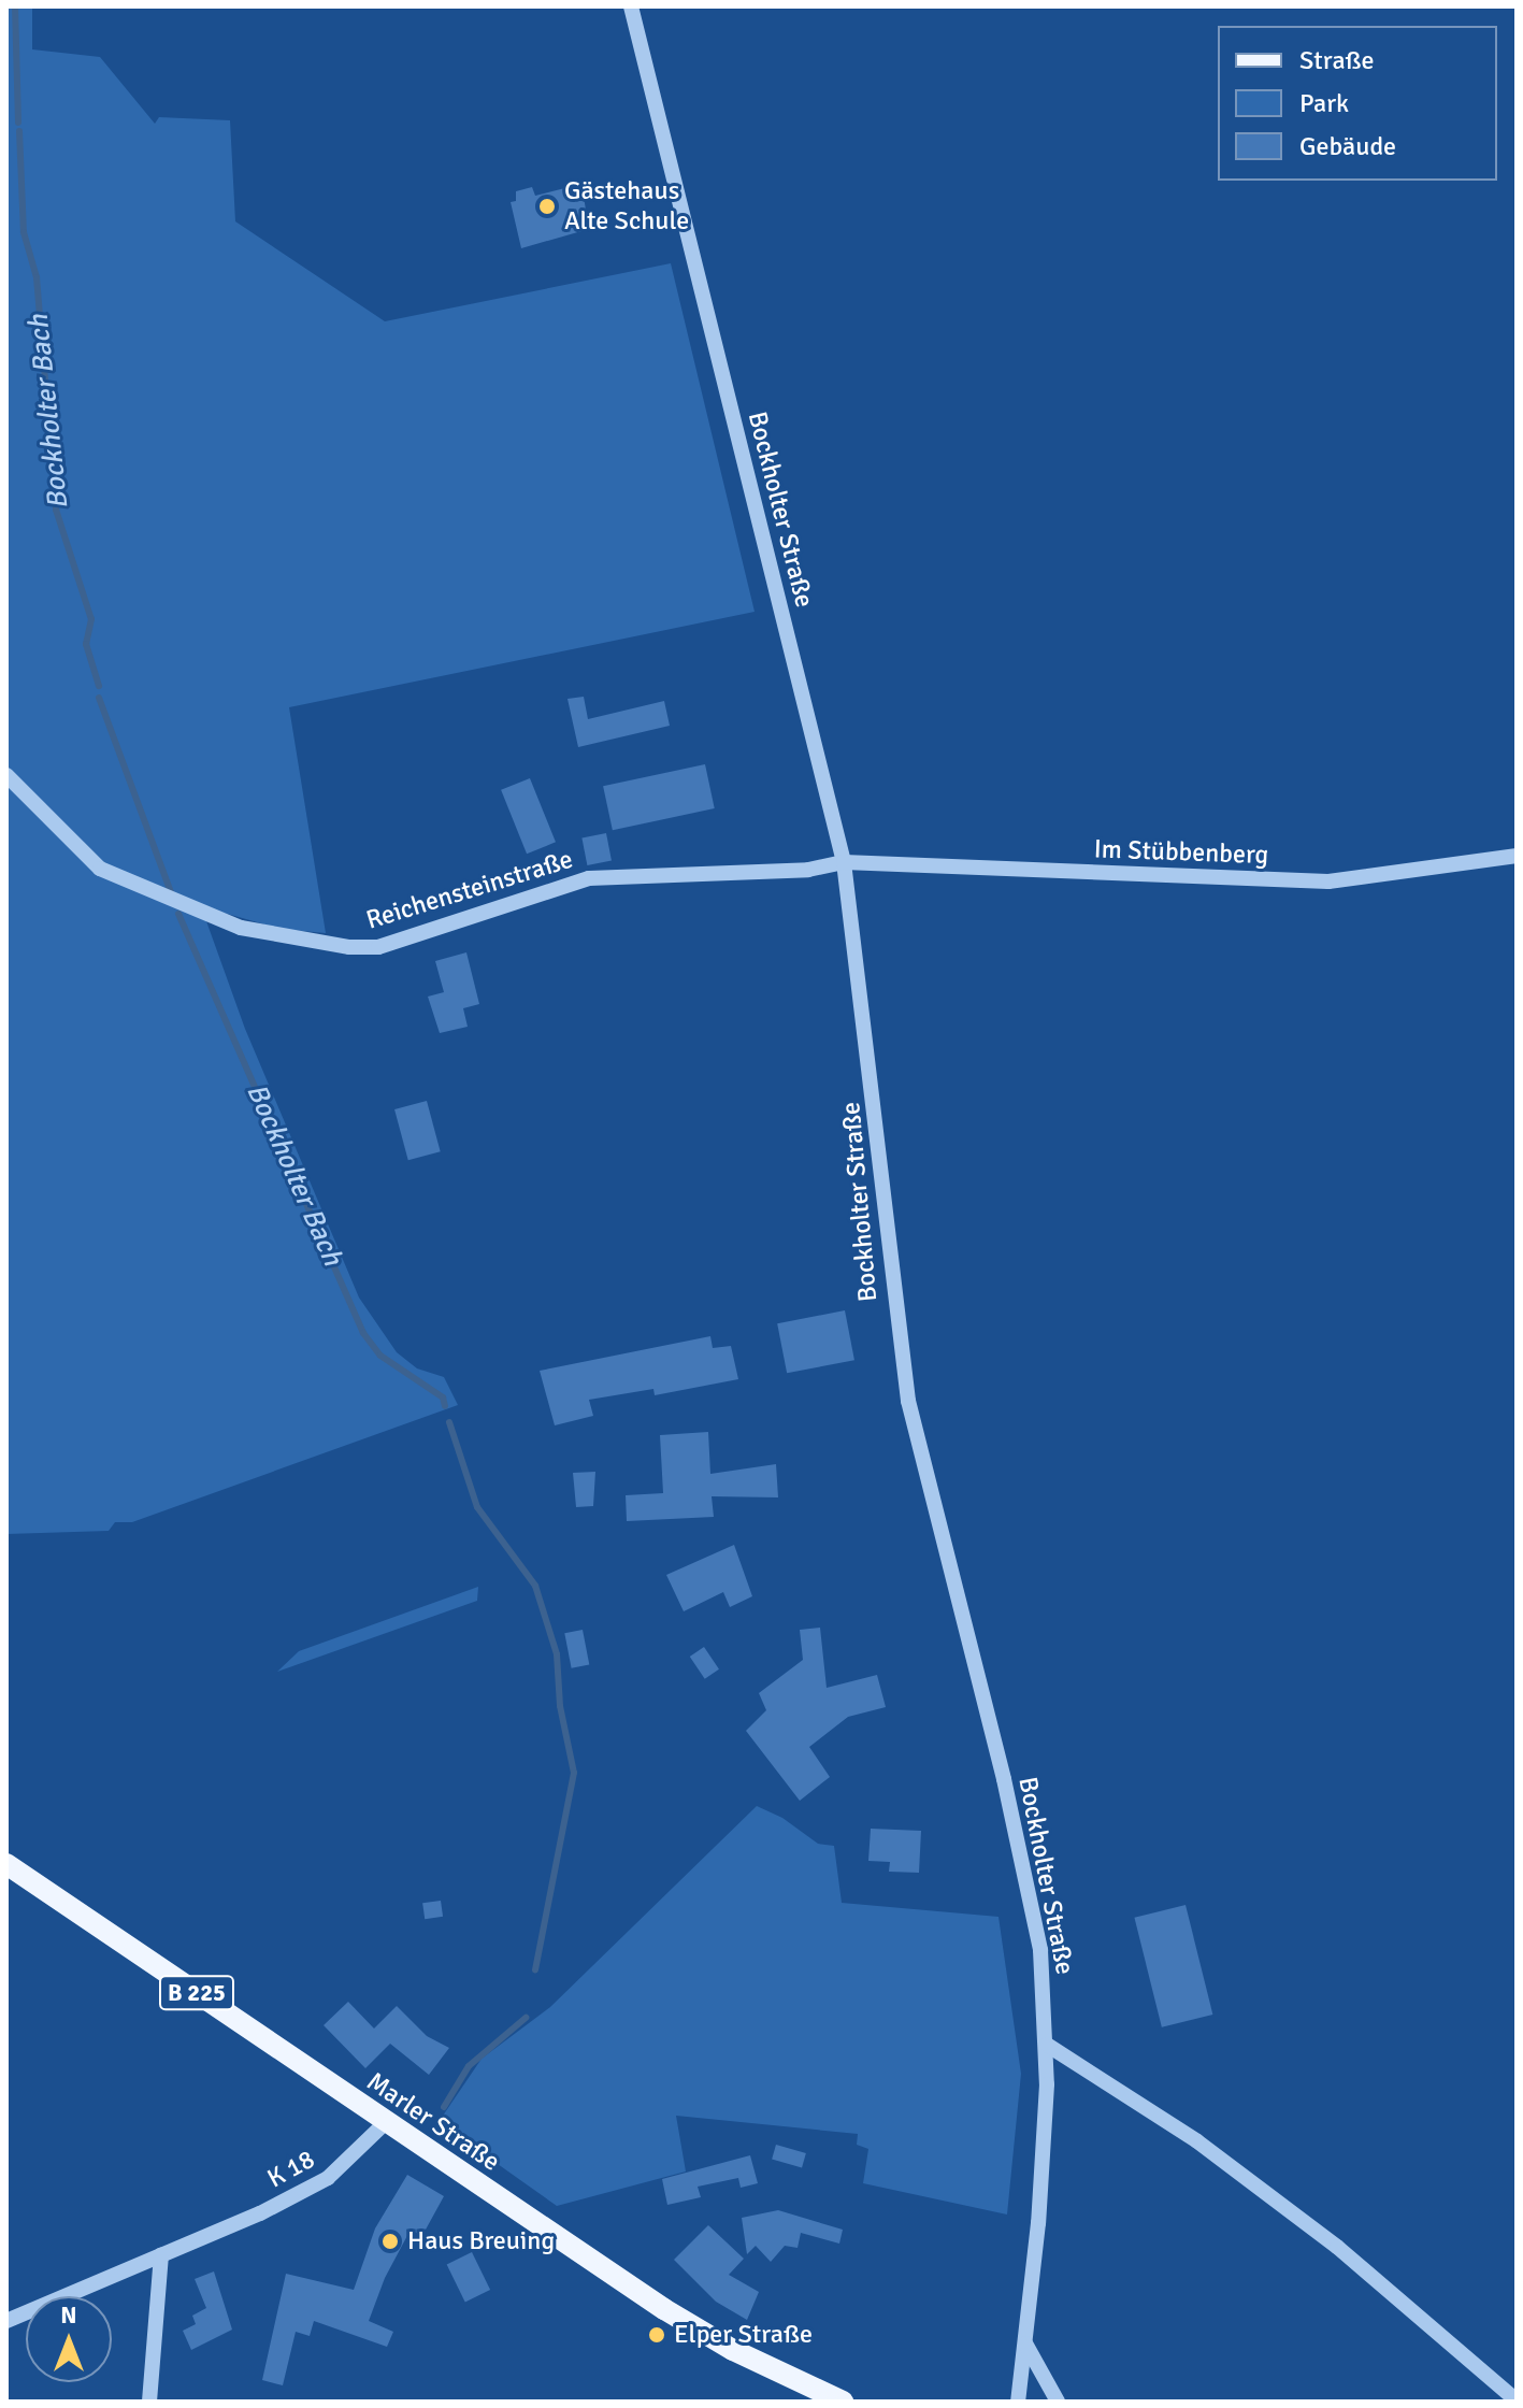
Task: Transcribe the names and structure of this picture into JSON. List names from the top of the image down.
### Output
{
  "streets": {
    "main road": ["B 225", "Marler Straße"],
    "street": [
      "Bockholter Straße",
      "Im Stübbenberg",
      "Reichensteinstraße",
      "K 18"
    ]
  },
  "crossings": [
    ["Bockholter Straße", "Im Stübbenberg"],
    ["Bockholter Straße", "Reichensteinstraße"],
    ["Im Stübbenberg", "Reichensteinstraße"],
    ["Marler Straße", "K 18"]
  ],
  "water": ["Bockholter Bach"],
  "places": ["Gästehaus Alte Schule", "Haus Breuing", "Elper Straße"],
  "legend": ["Straße", "Park", "Gebäude"],
  "north": "top"
}
